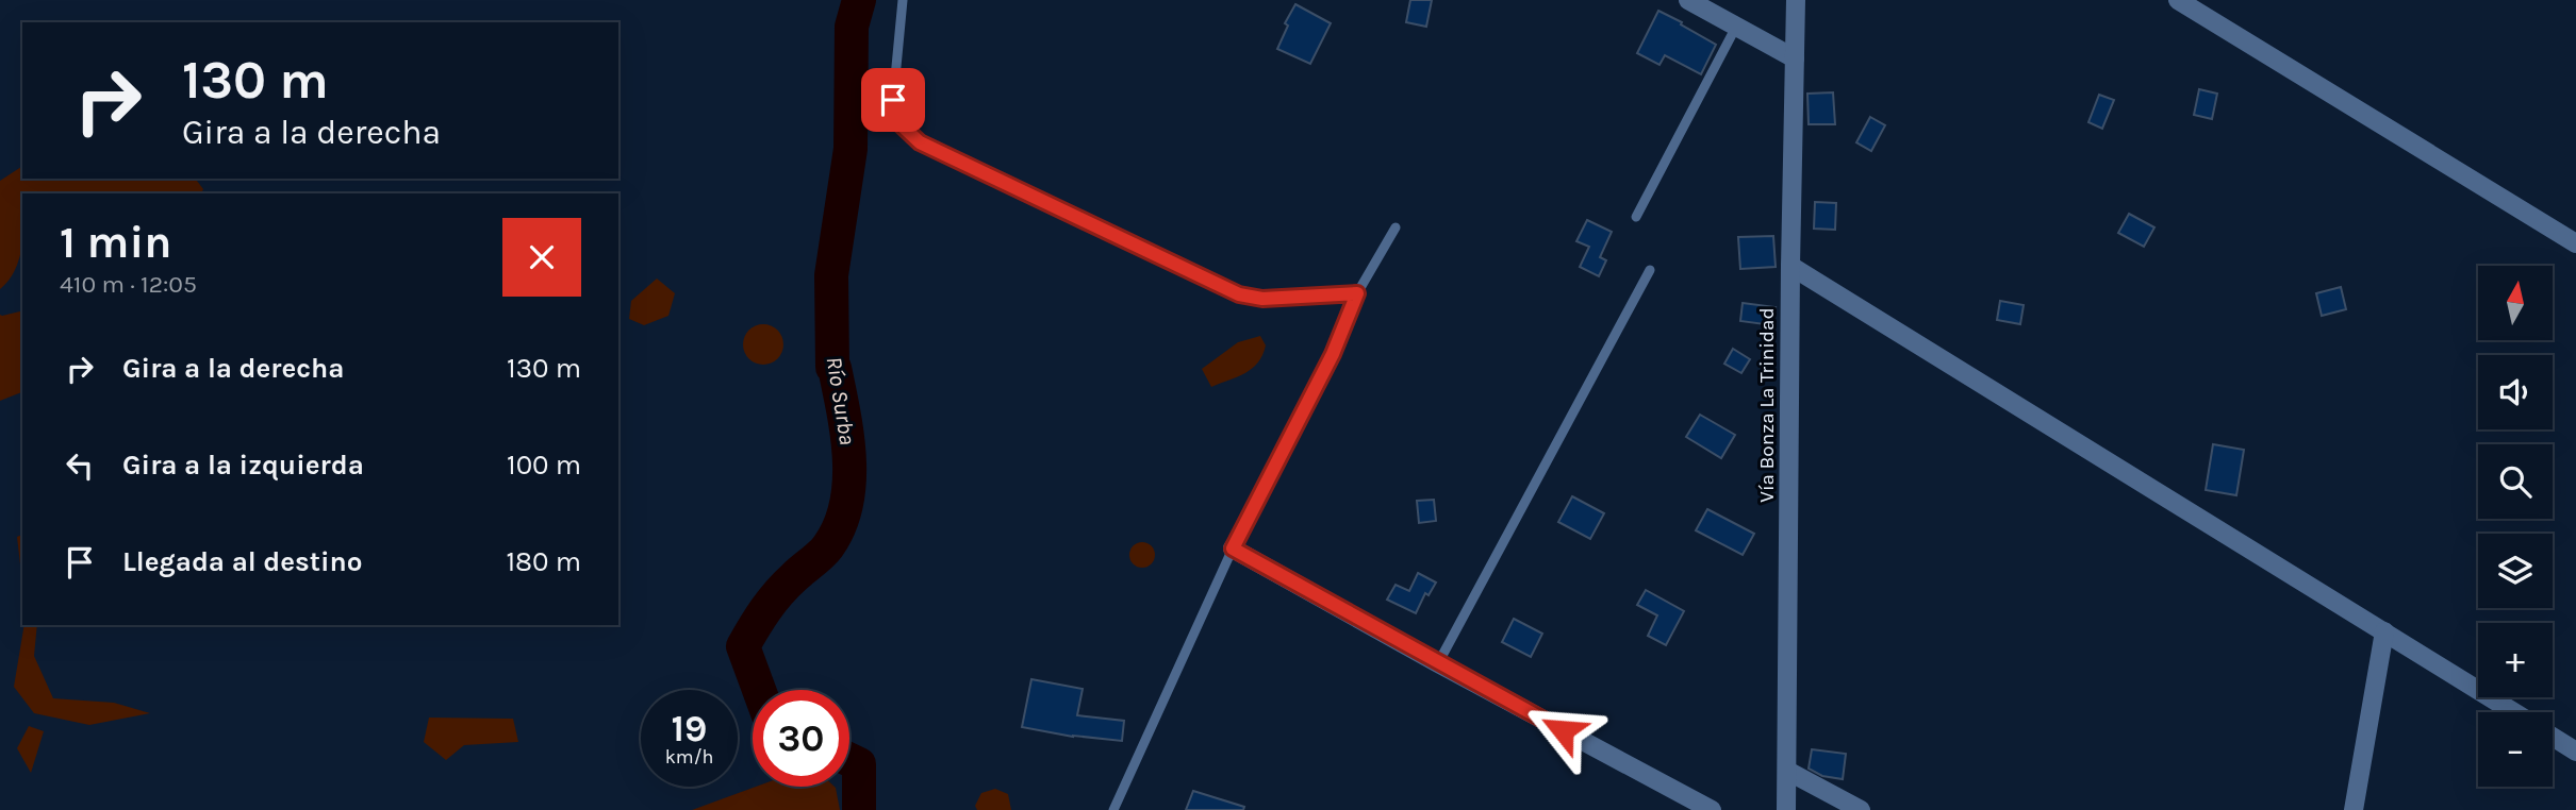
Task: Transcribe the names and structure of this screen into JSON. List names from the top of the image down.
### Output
{
  "streets": {
    "street": ["Vía Bonza La Trinidad"]
  },
  "water": ["Río Surba"],
  "north": "top",
  "page": {
    "turn": ["130 m", "Gira a la derecha"],
    "heading": ["1 min", "410 m · 12:05"],
    "map_buttons": ["+", "−"],
    "list": [
      {
        "name": "Gira a la derecha",
        "value": "130 m"
      },
      {
        "name": "Gira a la izquierda",
        "value": "100 m"
      },
      {
        "name": "Llegada al destino",
        "value": "180 m"
      }
    ],
    "speed": "19 km/h",
    "limit": "30"
  }
}
